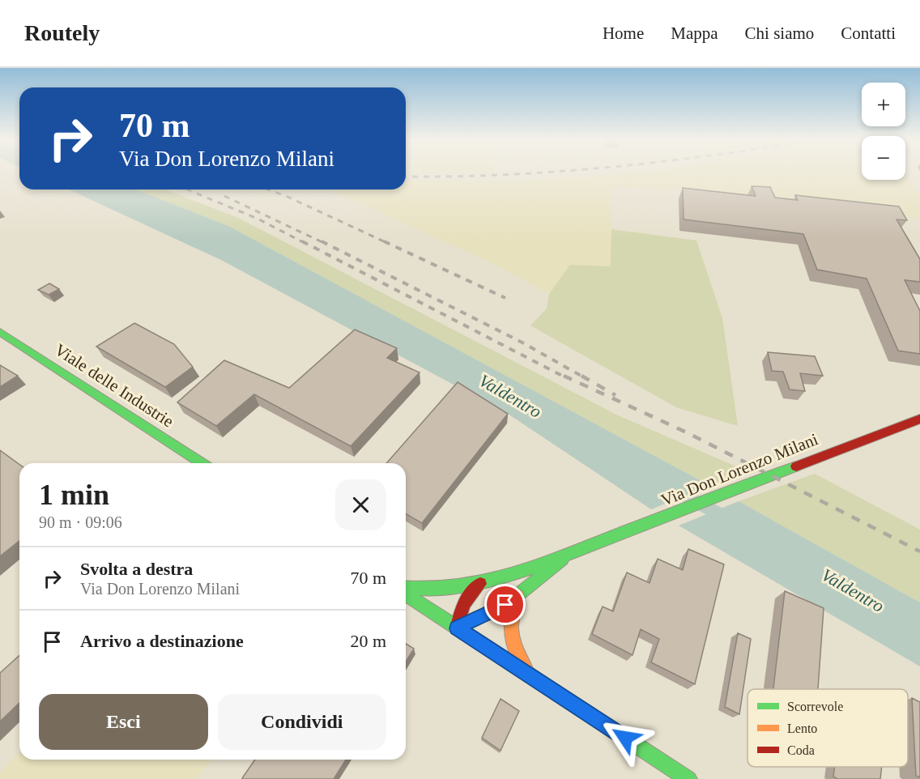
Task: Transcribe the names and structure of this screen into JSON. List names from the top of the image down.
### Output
{
  "streets": {
    "main road": ["Viale delle Industrie", "Via Don Lorenzo Milani"]
  },
  "water": ["Valdentro"],
  "legend": ["Scorrevole", "Lento", "Coda"],
  "page": {
    "header": "Routely",
    "nav": [
      "Home",
      "Mappa",
      "Chi siamo",
      "Contatti"
    ],
    "map_buttons": ["+", "−"],
    "turn": ["70 m", "Via Don Lorenzo Milani"],
    "heading": ["1 min", "90 m · 09:06"],
    "list": [
      {
        "name": "Svolta a destra",
        "note": "Via Don Lorenzo Milani",
        "value": "70 m"
      },
      {
        "name": "Arrivo a destinazione",
        "value": "20 m"
      }
    ],
    "buttons": ["Esci", "Condividi"]
  }
}
